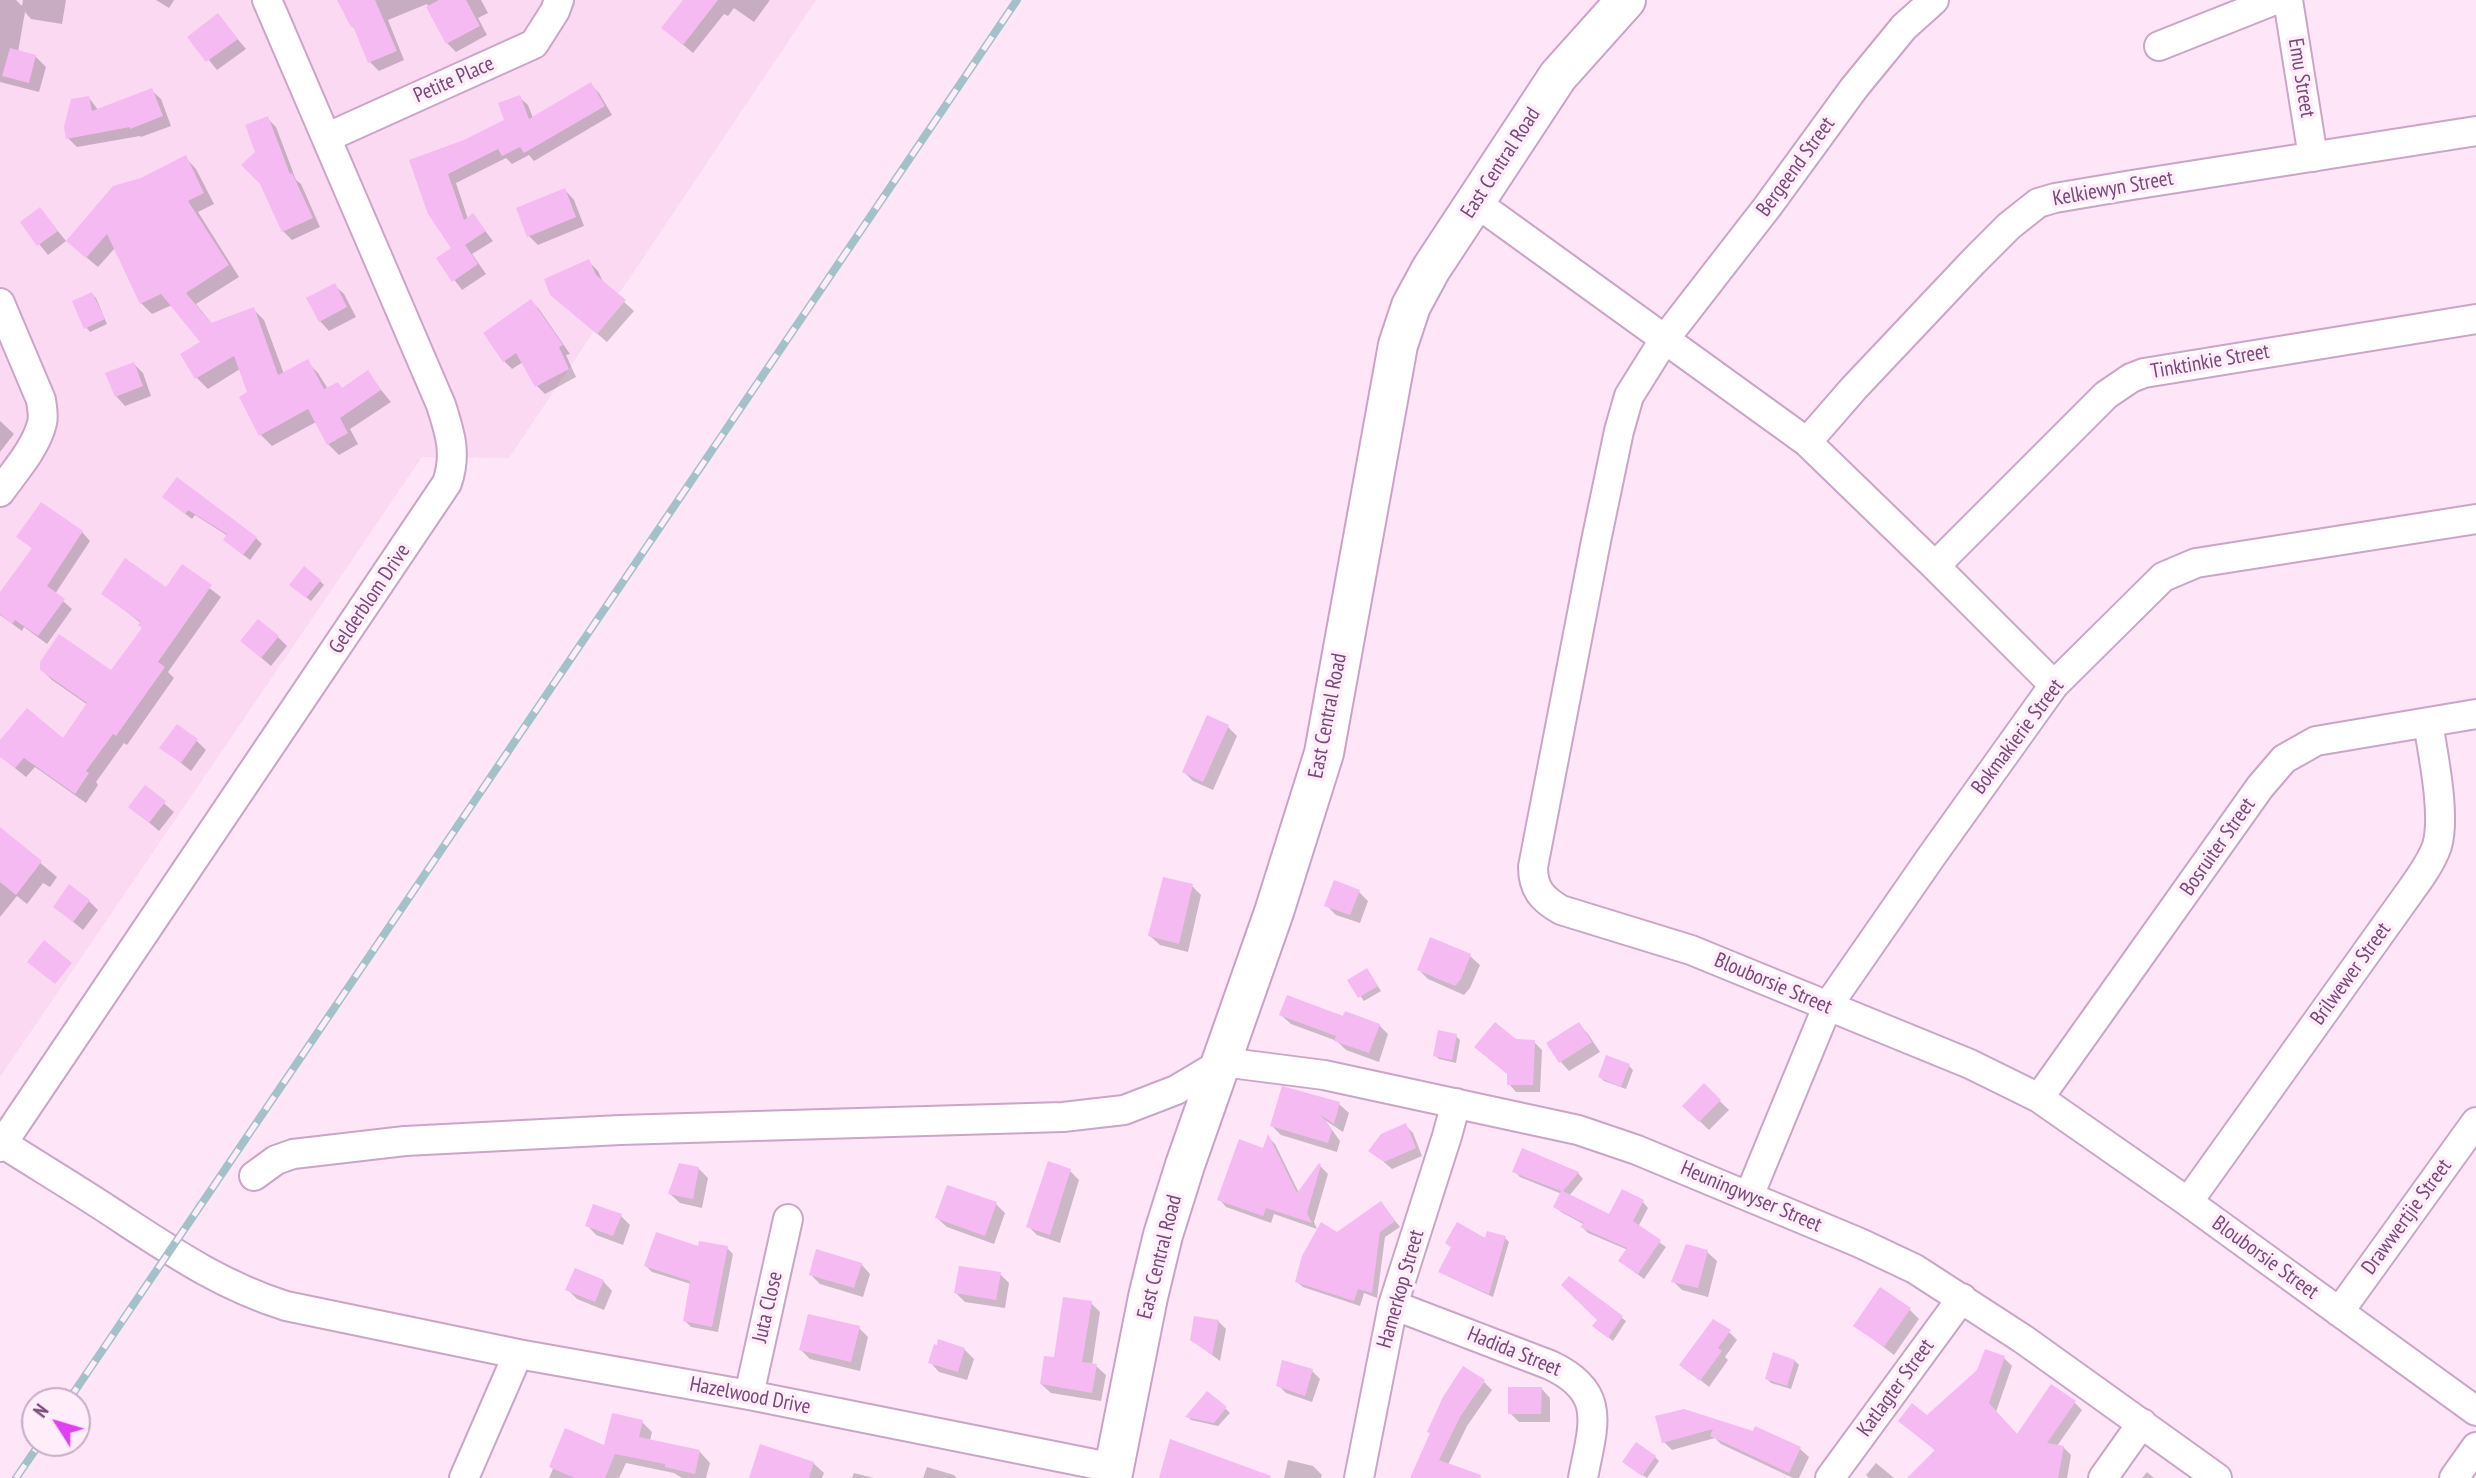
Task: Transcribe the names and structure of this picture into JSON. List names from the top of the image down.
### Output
{
  "streets": {
    "street": [
      "Emu Street",
      "Petite Place",
      "East Central Road",
      "Bergeend Street",
      "Kelkiewyn Street",
      "Tinktinkie Street",
      "Gelderblom Drive",
      "Bokmakierie Street",
      "Bosruiter Street",
      "Brilwewer Street",
      "Blouborsie Street",
      "Heuningwyser Street",
      "Drawwertjie Street",
      "Hamerkop Street",
      "Juta Close",
      "Hadida Street",
      "Katlagter Street",
      "Hazelwood Drive"
    ]
  },
  "crossings": [
    ["Emu Street", "Kelkiewyn Street"],
    ["Petite Place", "Gelderblom Drive"],
    ["East Central Road", "Heuningwyser Street"],
    ["East Central Road", "Hazelwood Drive"],
    ["Bergeend Street", "Blouborsie Street"],
    ["Gelderblom Drive", "Hazelwood Drive"],
    ["Bokmakierie Street", "Blouborsie Street"],
    ["Bokmakierie Street", "Heuningwyser Street"],
    ["Bosruiter Street", "Brilwewer Street"],
    ["Bosruiter Street", "Blouborsie Street"],
    ["Brilwewer Street", "Blouborsie Street"],
    ["Blouborsie Street", "Drawwertjie Street"],
    ["Heuningwyser Street", "Hamerkop Street"],
    ["Heuningwyser Street", "Katlagter Street"],
    ["Hamerkop Street", "Hadida Street"],
    ["Juta Close", "Hazelwood Drive"]
  ],
  "north": "top left"
}
